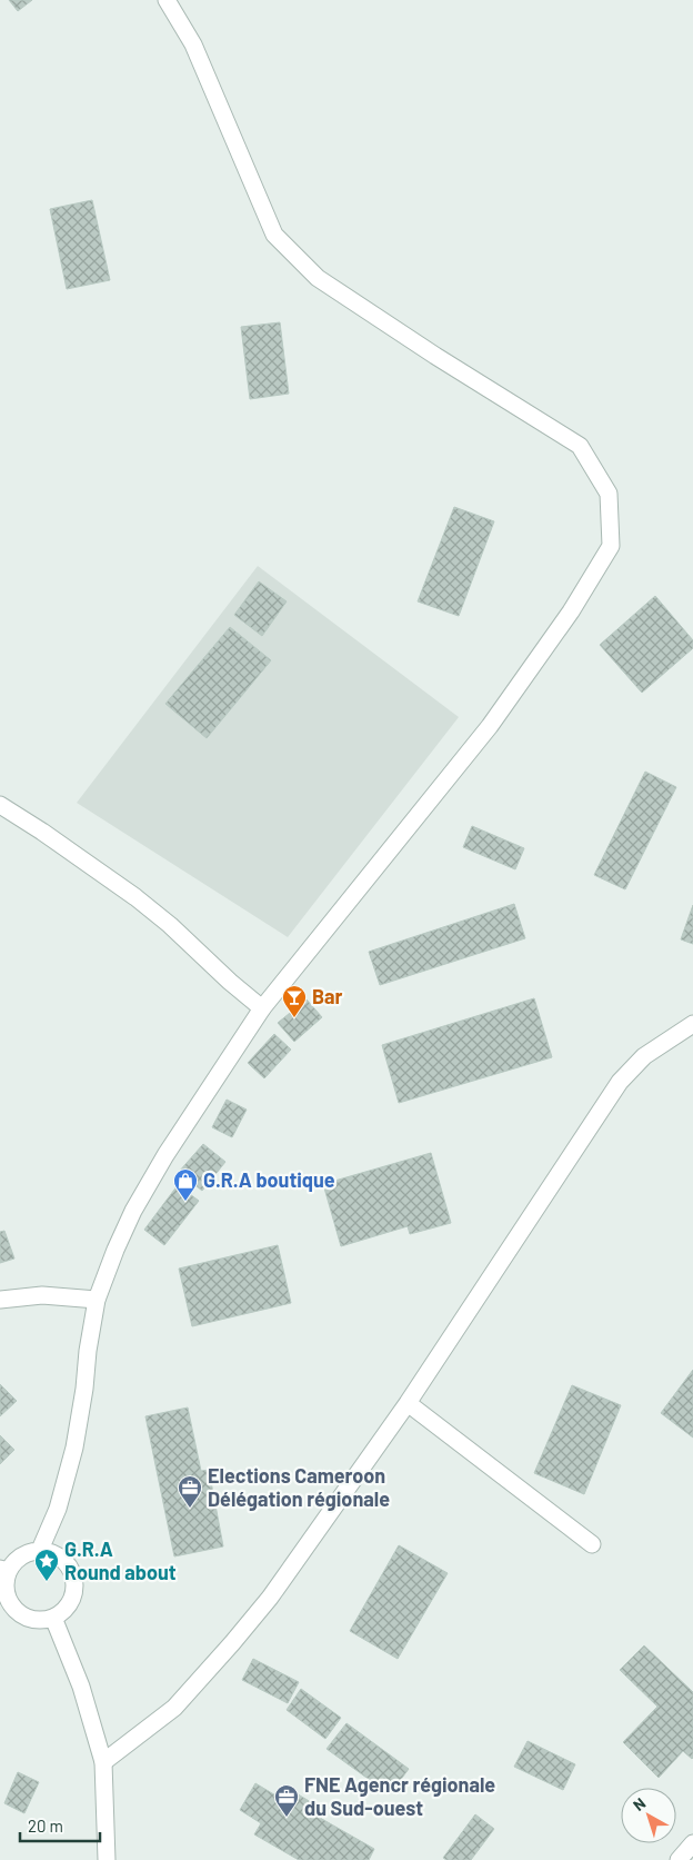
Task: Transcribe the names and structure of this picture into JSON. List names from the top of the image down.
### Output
{
  "places": {
    "bar": ["Bar"],
    "shop": ["G.R.A boutique"],
    "office": ["Elections Cameroon Délégation régionale", "FNE Agencr régionale du Sud-ouest"],
    "place": ["G.R.A Round about"]
  },
  "scale_bar": "20 m",
  "north": "top left"
}
